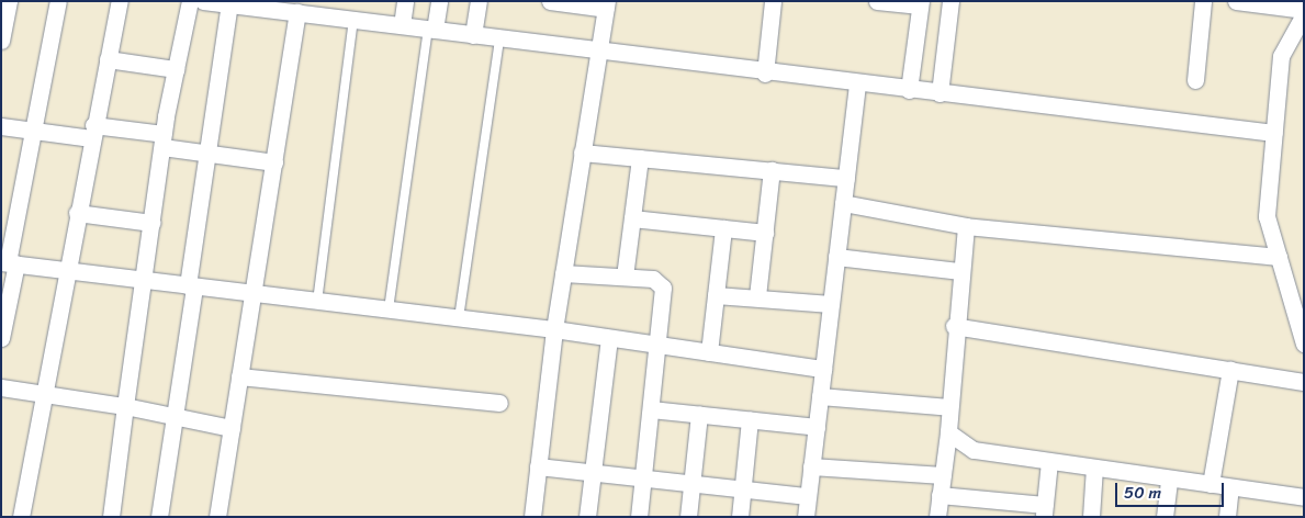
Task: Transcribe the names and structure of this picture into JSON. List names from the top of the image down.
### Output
{
  "scale_bar": "50 m"
}
